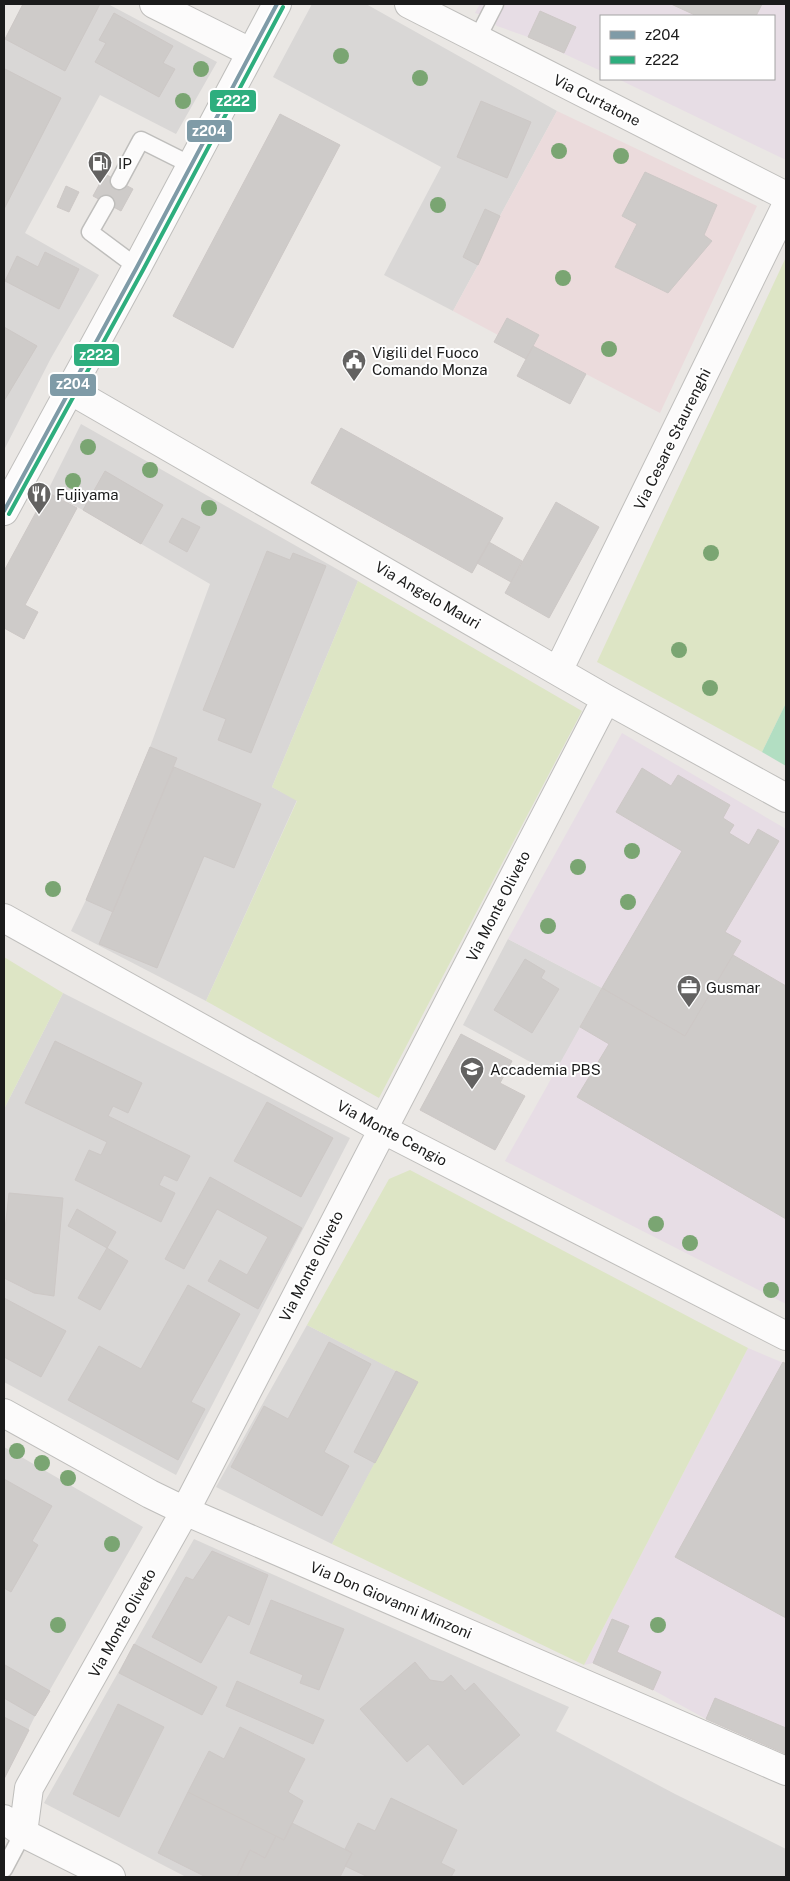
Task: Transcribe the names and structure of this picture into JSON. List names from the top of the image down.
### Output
{
  "streets": {
    "street": [
      "Via Curtatone",
      "Via Cesare Staurenghi",
      "Via Angelo Mauri",
      "Via Monte Oliveto",
      "Via Monte Cengio",
      "Via Don Giovanni Minzoni"
    ]
  },
  "crossings": [
    ["Via Cesare Staurenghi", "Via Angelo Mauri"],
    ["Via Angelo Mauri", "Via Monte Oliveto"],
    ["Via Monte Oliveto", "Via Monte Cengio"],
    ["Via Monte Oliveto", "Via Don Giovanni Minzoni"]
  ],
  "places": {
    "fuel station": ["IP"],
    "public building": ["Vigili del Fuoco Comando Monza"],
    "restaurant": ["Fujiyama"],
    "office": ["Gusmar"],
    "school or university": ["Accademia PBS"]
  },
  "lines": ["transit line z204", "transit line z222"],
  "legend": ["z204", "z222"]
}
